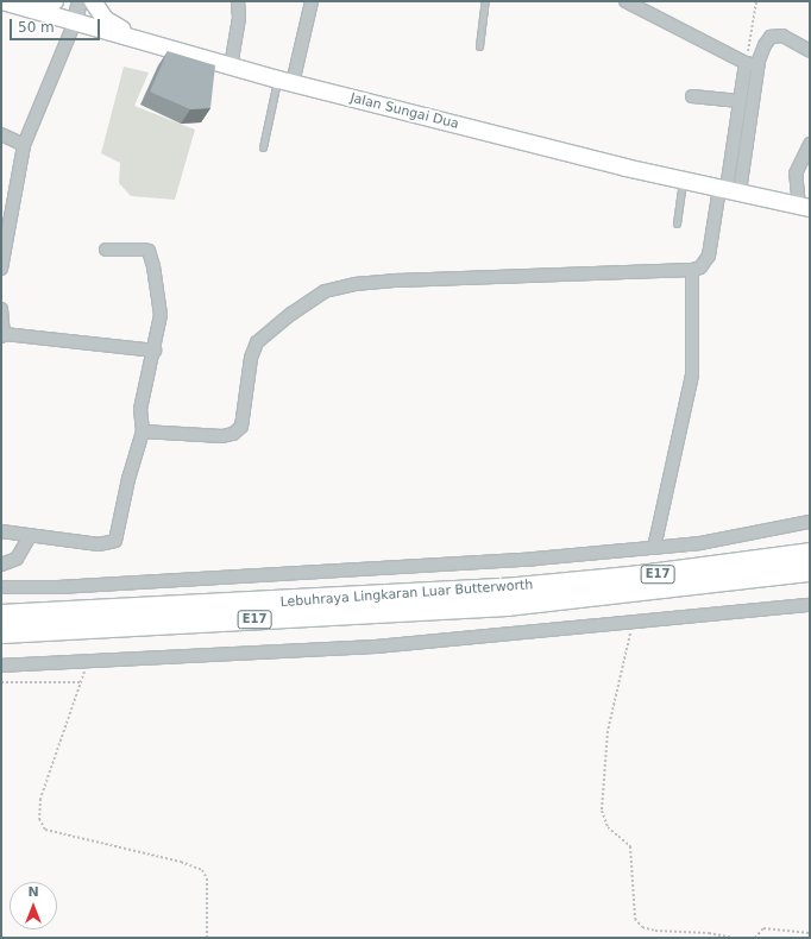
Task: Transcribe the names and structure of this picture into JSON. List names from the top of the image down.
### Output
{
  "streets": {
    "highway": ["E17", "Lebuhraya Lingkaran Luar Butterworth"],
    "main road": ["Jalan Sungai Dua"]
  },
  "scale_bar": "50 m",
  "north": "top"
}
